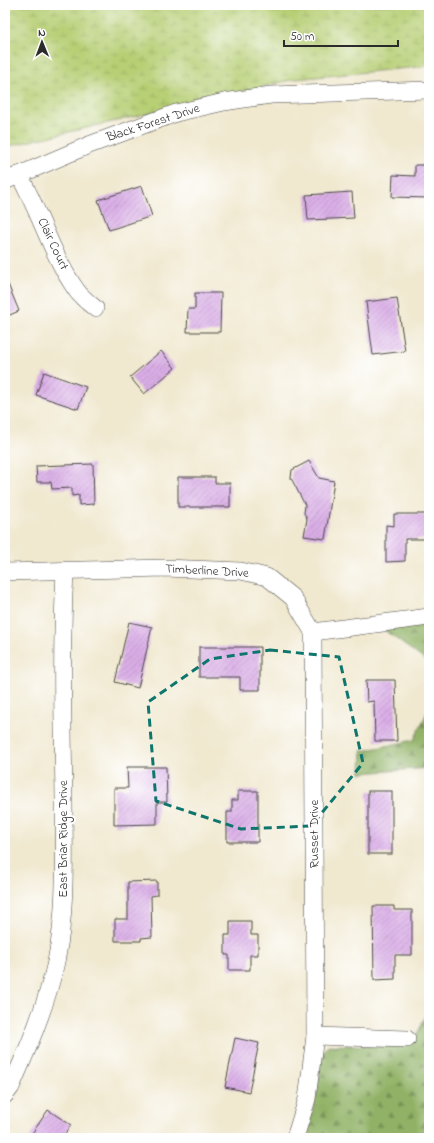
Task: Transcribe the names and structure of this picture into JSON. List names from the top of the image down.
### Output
{
  "streets": {
    "street": [
      "Black Forest Drive",
      "Clair Court",
      "Timberline Drive",
      "Russet Drive",
      "East Briar Ridge Drive"
    ]
  },
  "crossings": [
    ["Black Forest Drive", "Clair Court"],
    ["Timberline Drive", "Russet Drive"],
    ["Timberline Drive", "East Briar Ridge Drive"]
  ],
  "scale_bar": "50 m",
  "north": "top"
}
